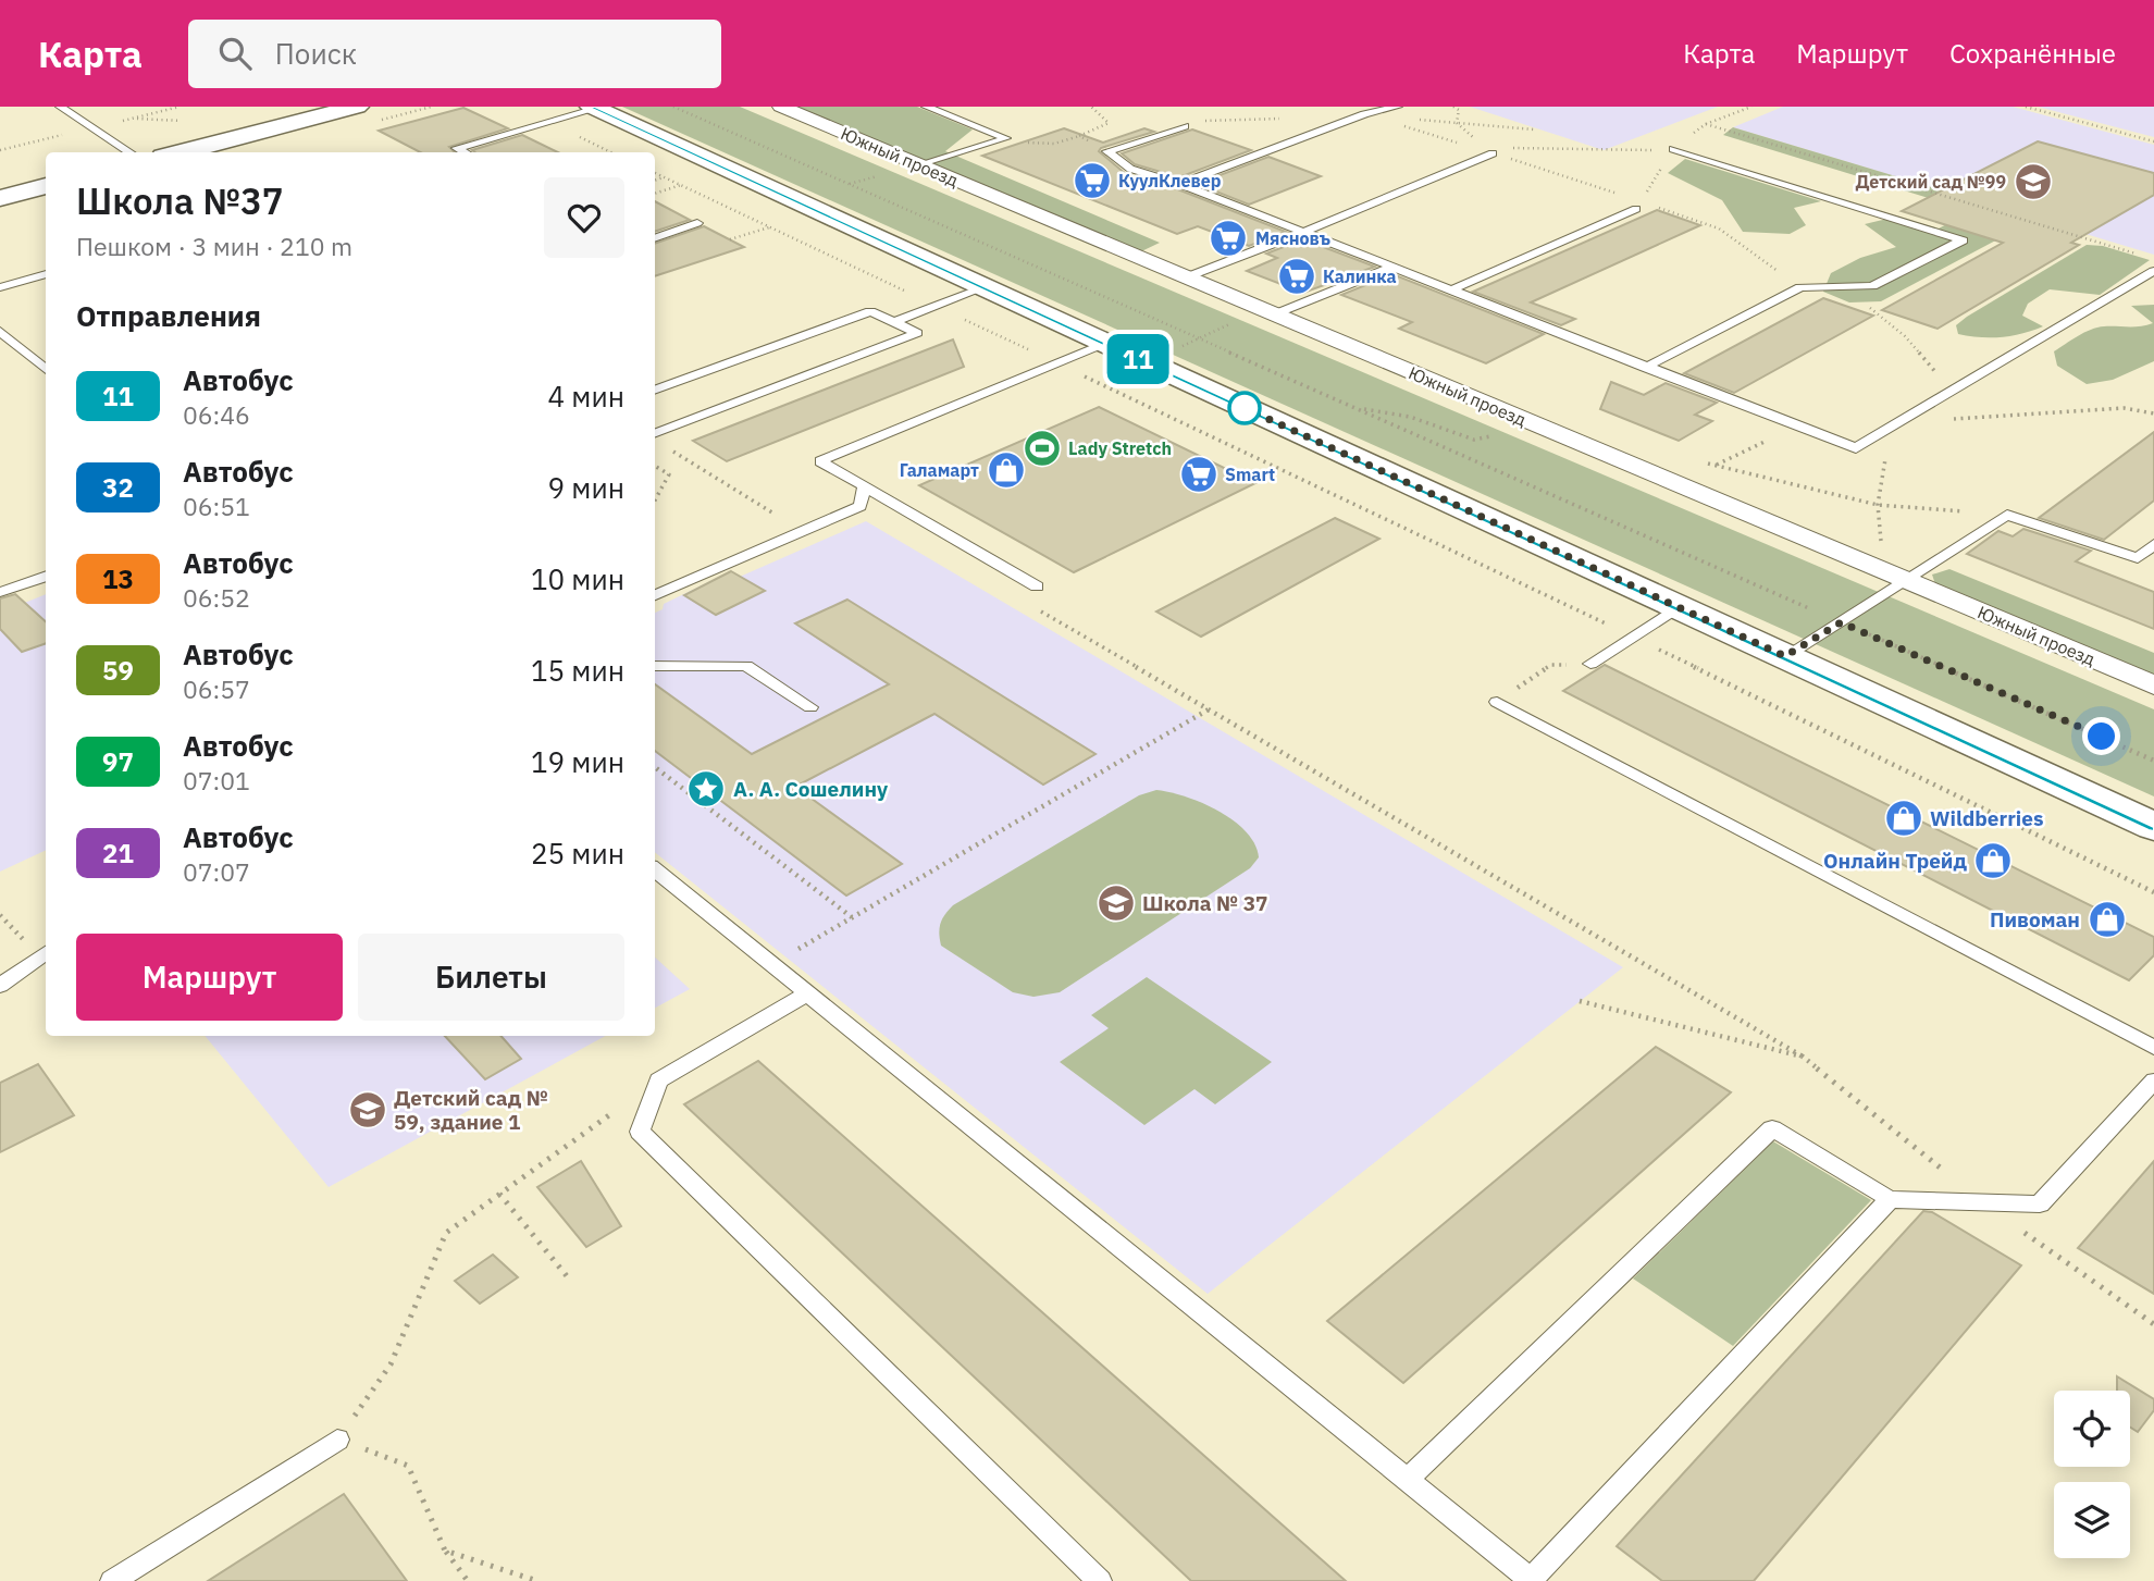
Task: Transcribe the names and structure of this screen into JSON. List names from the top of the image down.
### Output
{
  "streets": {
    "street": ["Южный проезд"]
  },
  "places": {
    "supermarket": [
      "КуулКлевер",
      "Мясновъ",
      "Калинка",
      "Smart"
    ],
    "school or university": ["Детский сад №99", "Школа № 37", "Детский сад № 59, здание 1"],
    "sports": ["Lady Stretch"],
    "shop": [
      "Галамарт",
      "Wildberries",
      "Онлайн Трейд",
      "Пивоман"
    ],
    "place": ["А. А. Сошелину"]
  },
  "lines": ["bus line 11"],
  "page": {
    "header": "Карта",
    "search": "Поиск",
    "nav": ["Карта", "Маршрут", "Сохранённые"],
    "on_map": "11",
    "heading": [
      ["Школа №37", "Пешком · 3 мин · 210 m"],
      "Отправления"
    ],
    "list": [
      {
        "mark": "11",
        "name": "Автобус",
        "note": "06:46",
        "value": "4 мин"
      },
      {
        "mark": "32",
        "name": "Автобус",
        "note": "06:51",
        "value": "9 мин"
      },
      {
        "mark": "13",
        "name": "Автобус",
        "note": "06:52",
        "value": "10 мин"
      },
      {
        "mark": "59",
        "name": "Автобус",
        "note": "06:57",
        "value": "15 мин"
      },
      {
        "mark": "97",
        "name": "Автобус",
        "note": "07:01",
        "value": "19 мин"
      },
      {
        "mark": "21",
        "name": "Автобус",
        "note": "07:07",
        "value": "25 мин"
      }
    ],
    "buttons": ["Маршрут", "Билеты"]
  }
}
